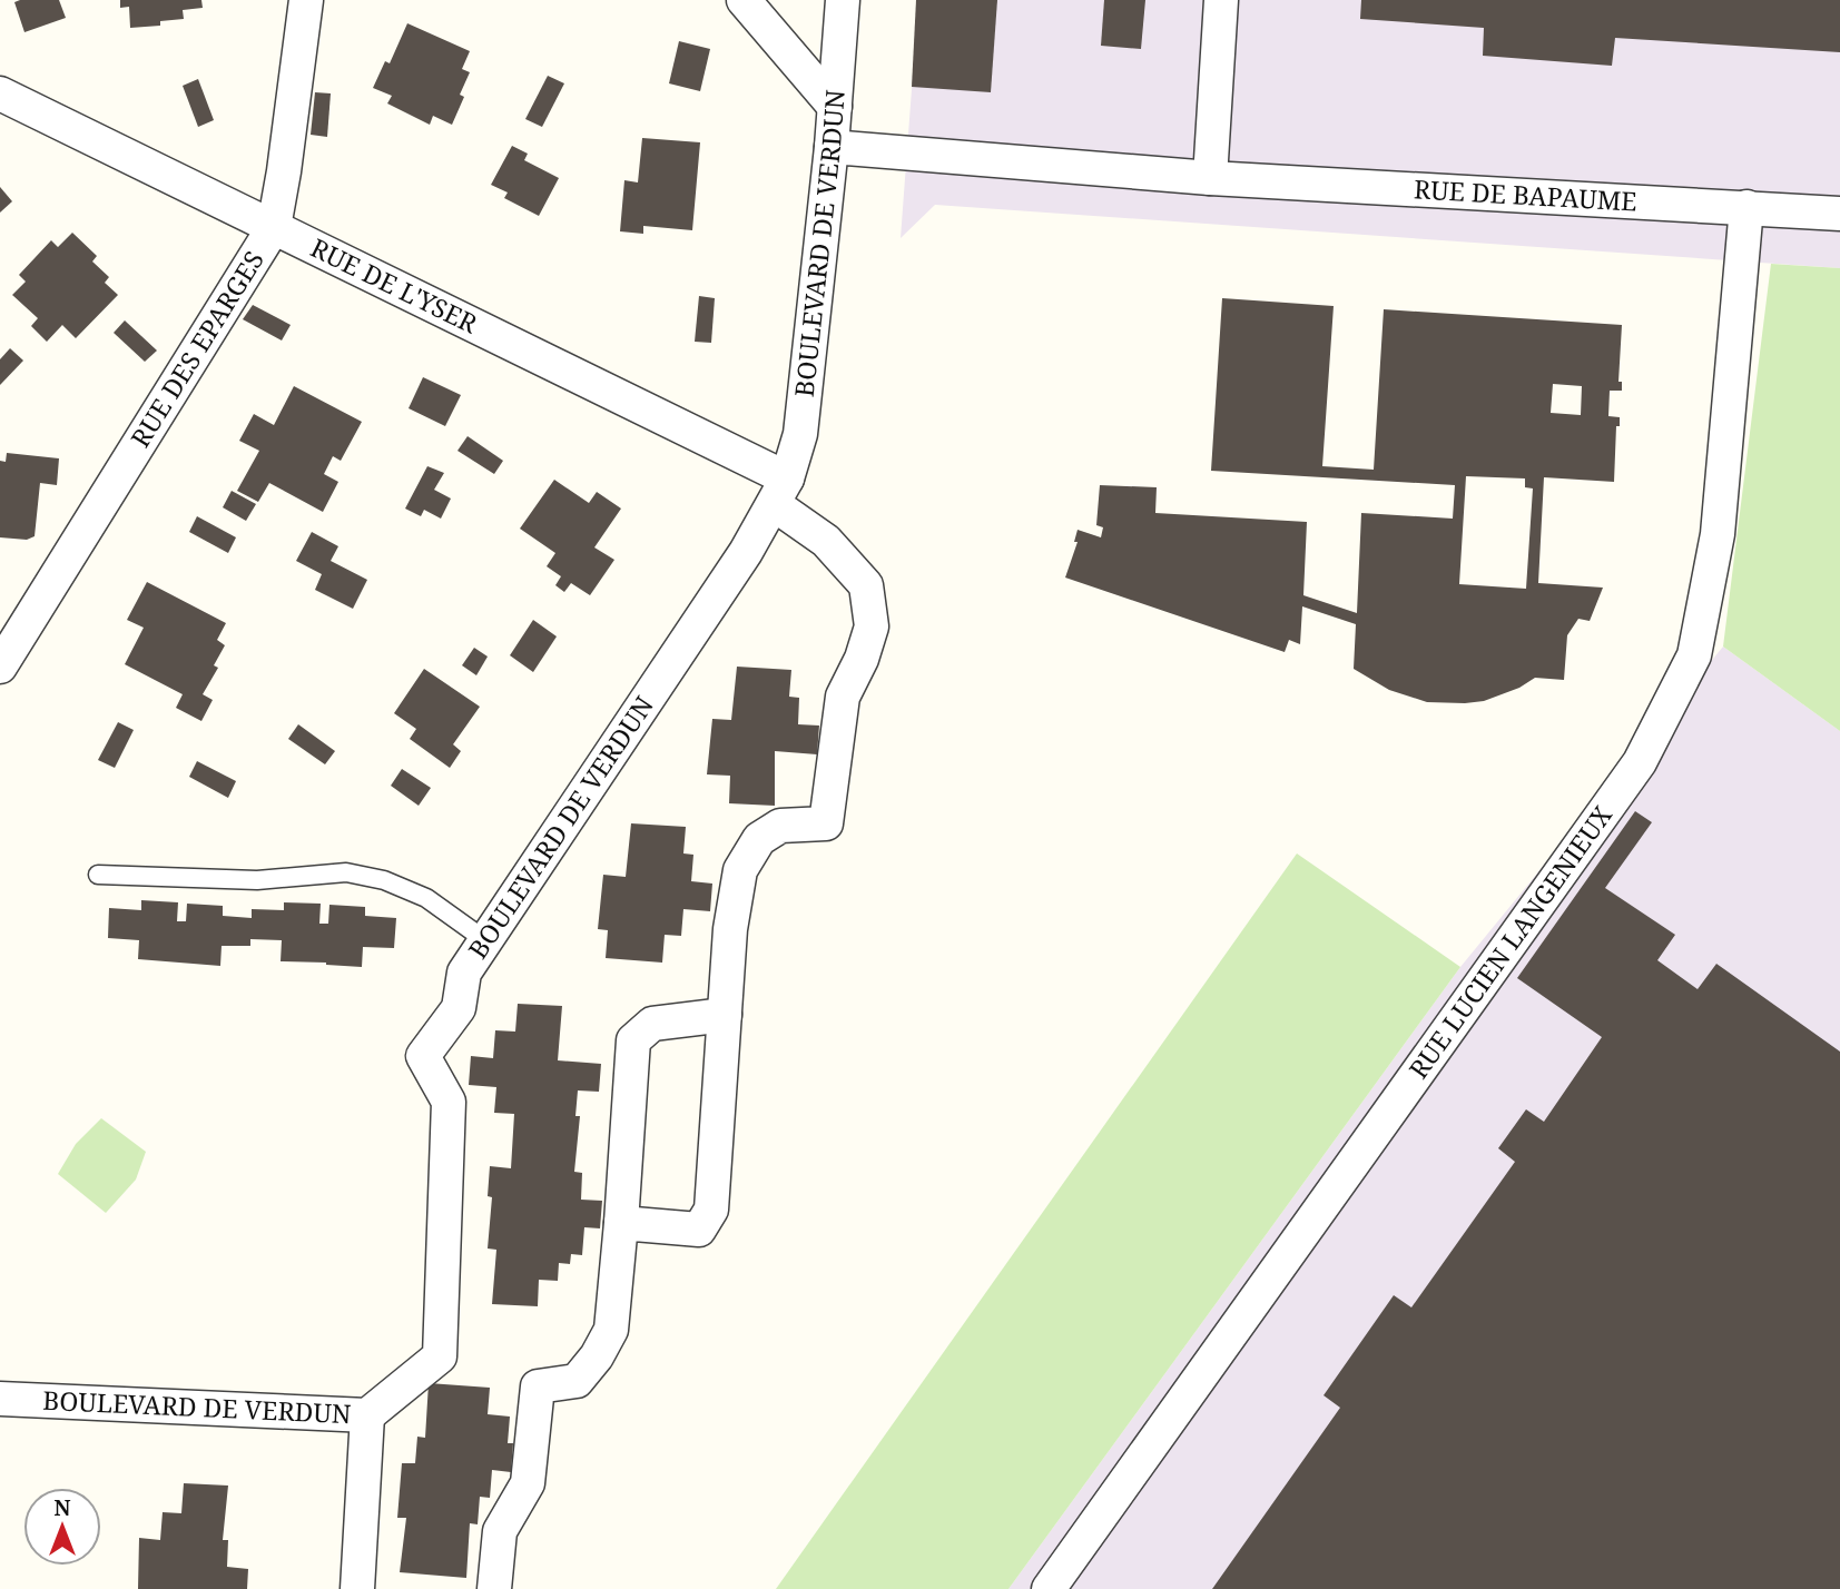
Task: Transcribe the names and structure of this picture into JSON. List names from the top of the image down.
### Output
{
  "streets": {
    "street": [
      "RUE DE BAPAUME",
      "BOULEVARD DE VERDUN",
      "RUE DE L'YSER",
      "RUE DES EPARGES",
      "RUE LUCIEN LANGENIEUX"
    ]
  },
  "crossings": [
    ["RUE DE BAPAUME", "BOULEVARD DE VERDUN"],
    ["RUE DE BAPAUME", "RUE LUCIEN LANGENIEUX"],
    ["BOULEVARD DE VERDUN", "RUE DE L'YSER"],
    ["RUE DE L'YSER", "RUE DES EPARGES"]
  ],
  "north": "top"
}
